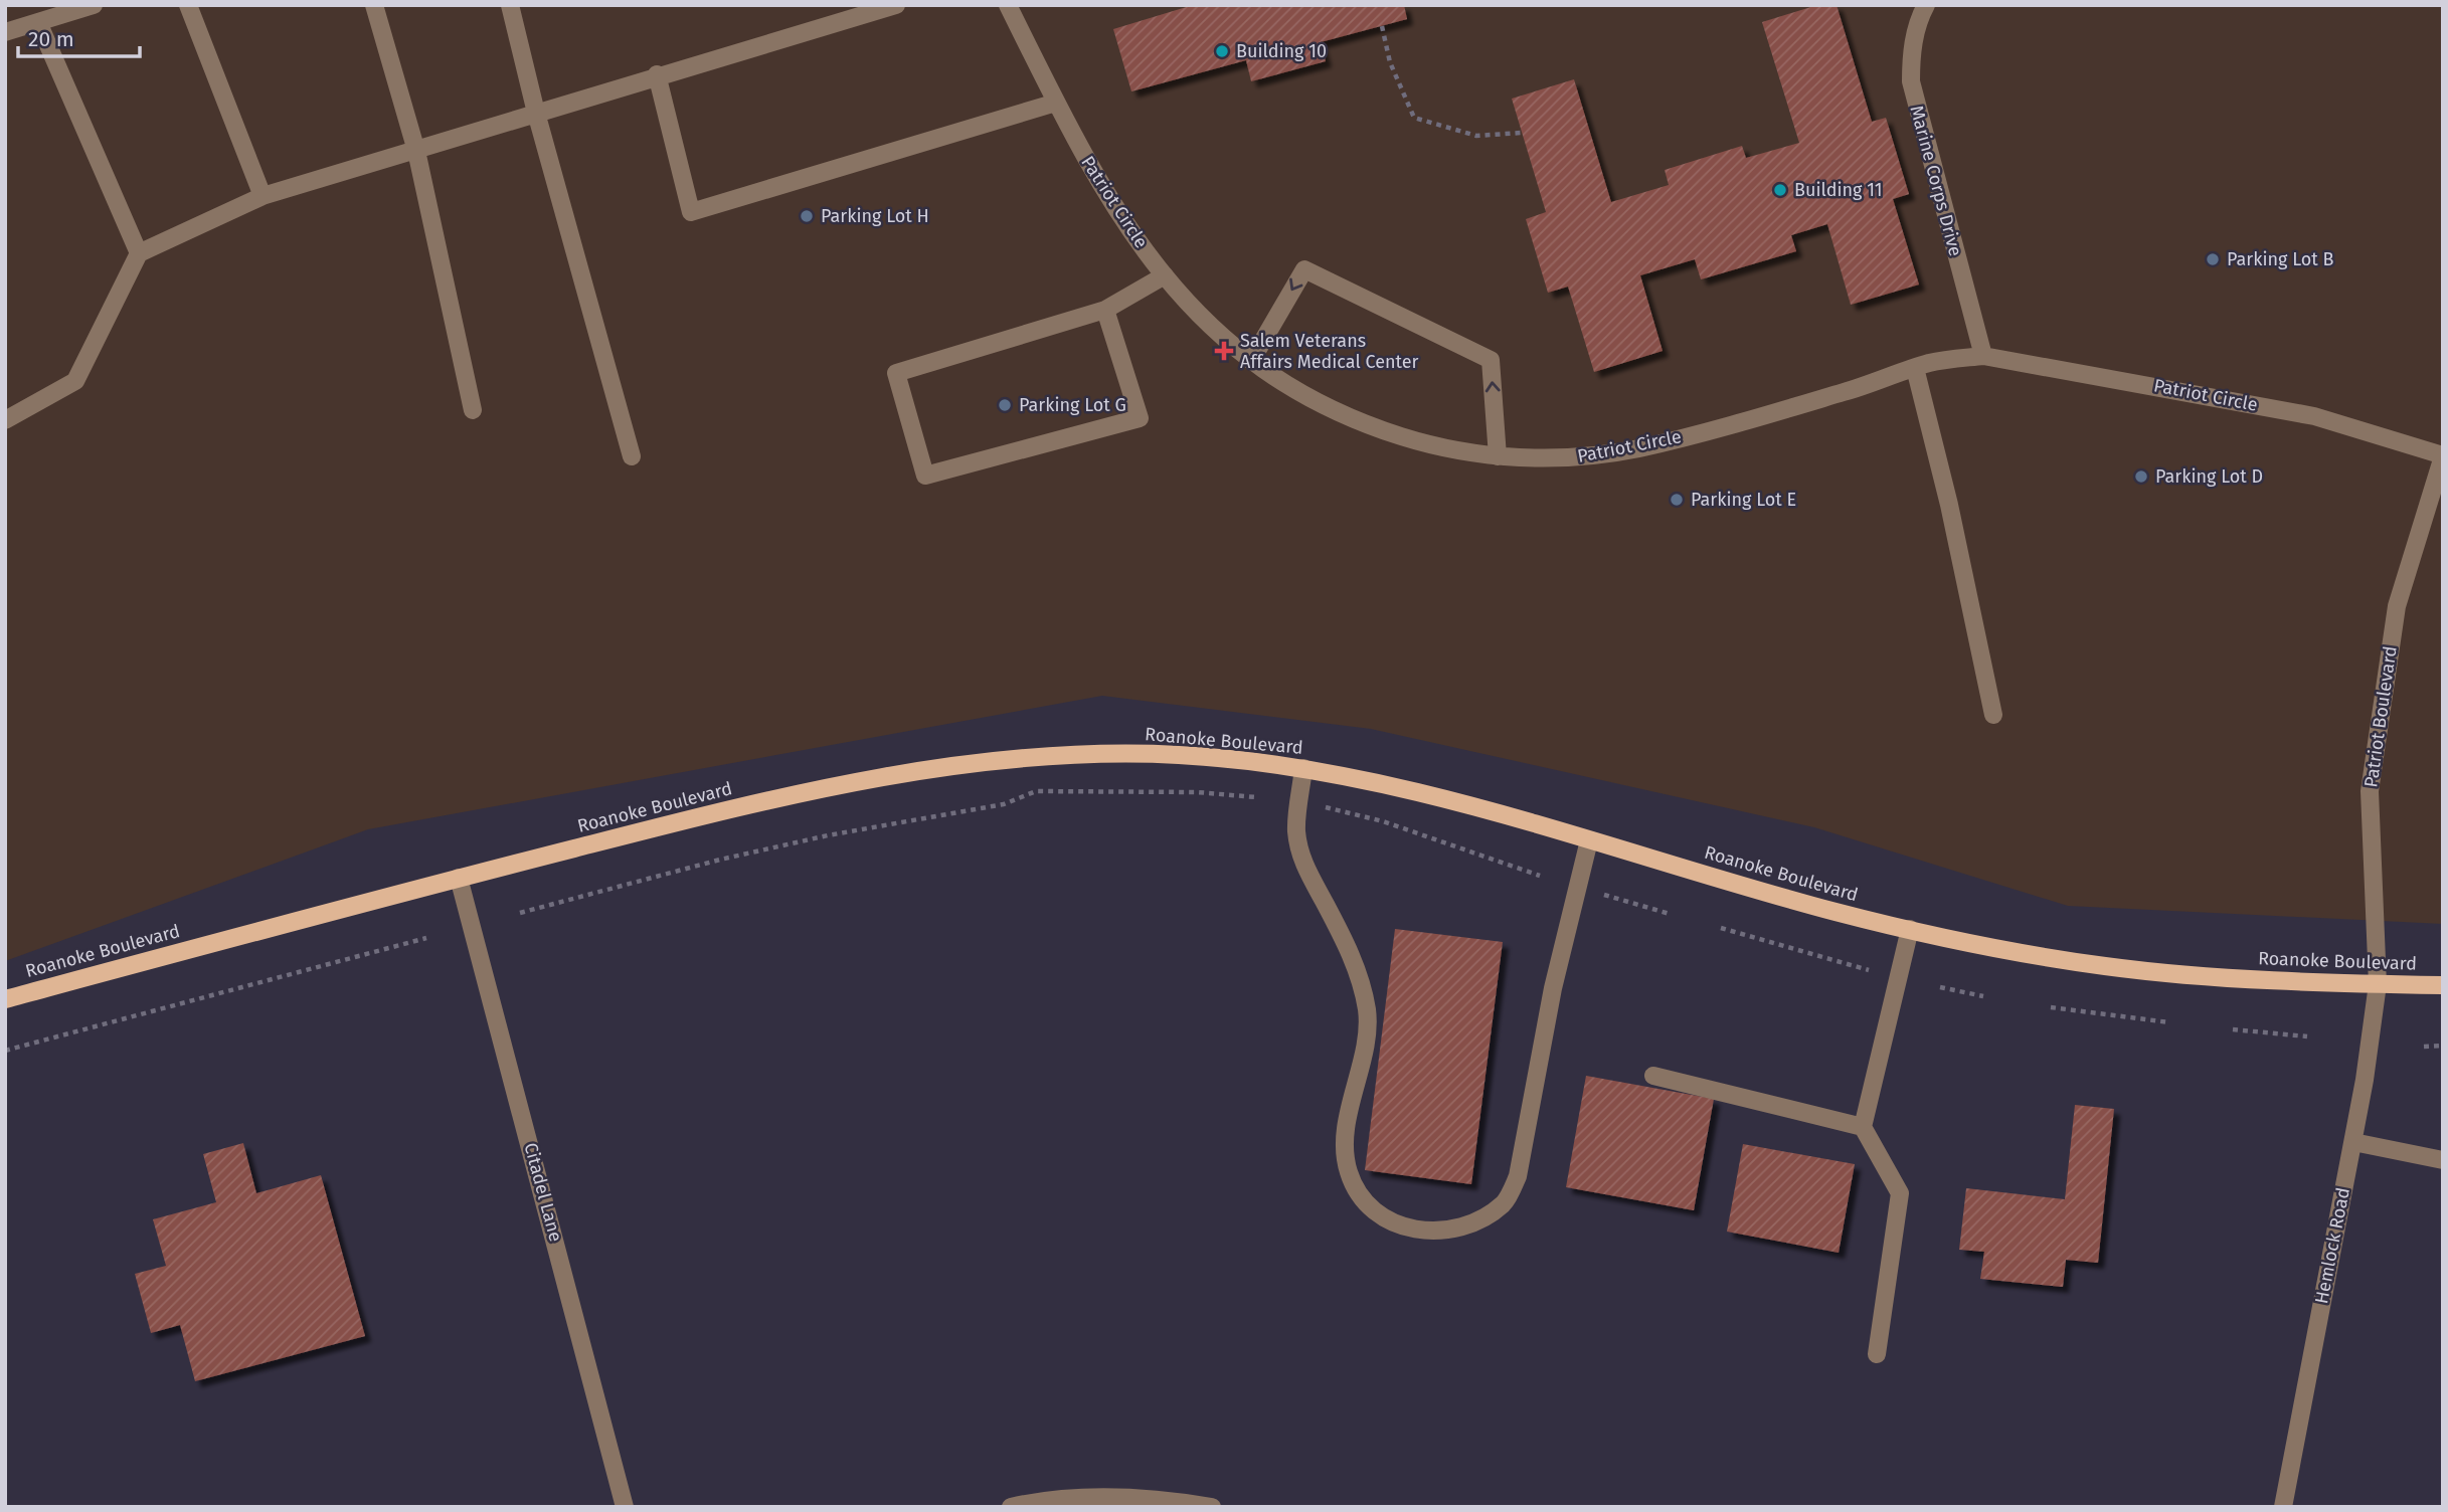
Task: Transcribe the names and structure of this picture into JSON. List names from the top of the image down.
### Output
{
  "streets": {
    "main road": ["Roanoke Boulevard"],
    "street": [
      "Marine Corps Drive",
      "Patriot Circle",
      "Patriot Boulevard",
      "Citadel Lane",
      "Hemlock Road"
    ]
  },
  "crossings": [
    ["Marine Corps Drive", "Patriot Circle"],
    ["Patriot Circle", "Patriot Boulevard"],
    ["Patriot Boulevard", "Roanoke Boulevard"],
    ["Patriot Boulevard", "Hemlock Road"],
    ["Roanoke Boulevard", "Citadel Lane"],
    ["Roanoke Boulevard", "Hemlock Road"]
  ],
  "places": {
    "other": [
      "Building 10",
      "Building 11",
      "Parking Lot H",
      "Parking Lot B",
      "Parking Lot G",
      "Parking Lot D",
      "Parking Lot E"
    ],
    "health": ["Salem Veterans Affairs Medical Center"]
  },
  "scale_bar": "20 m"
}
